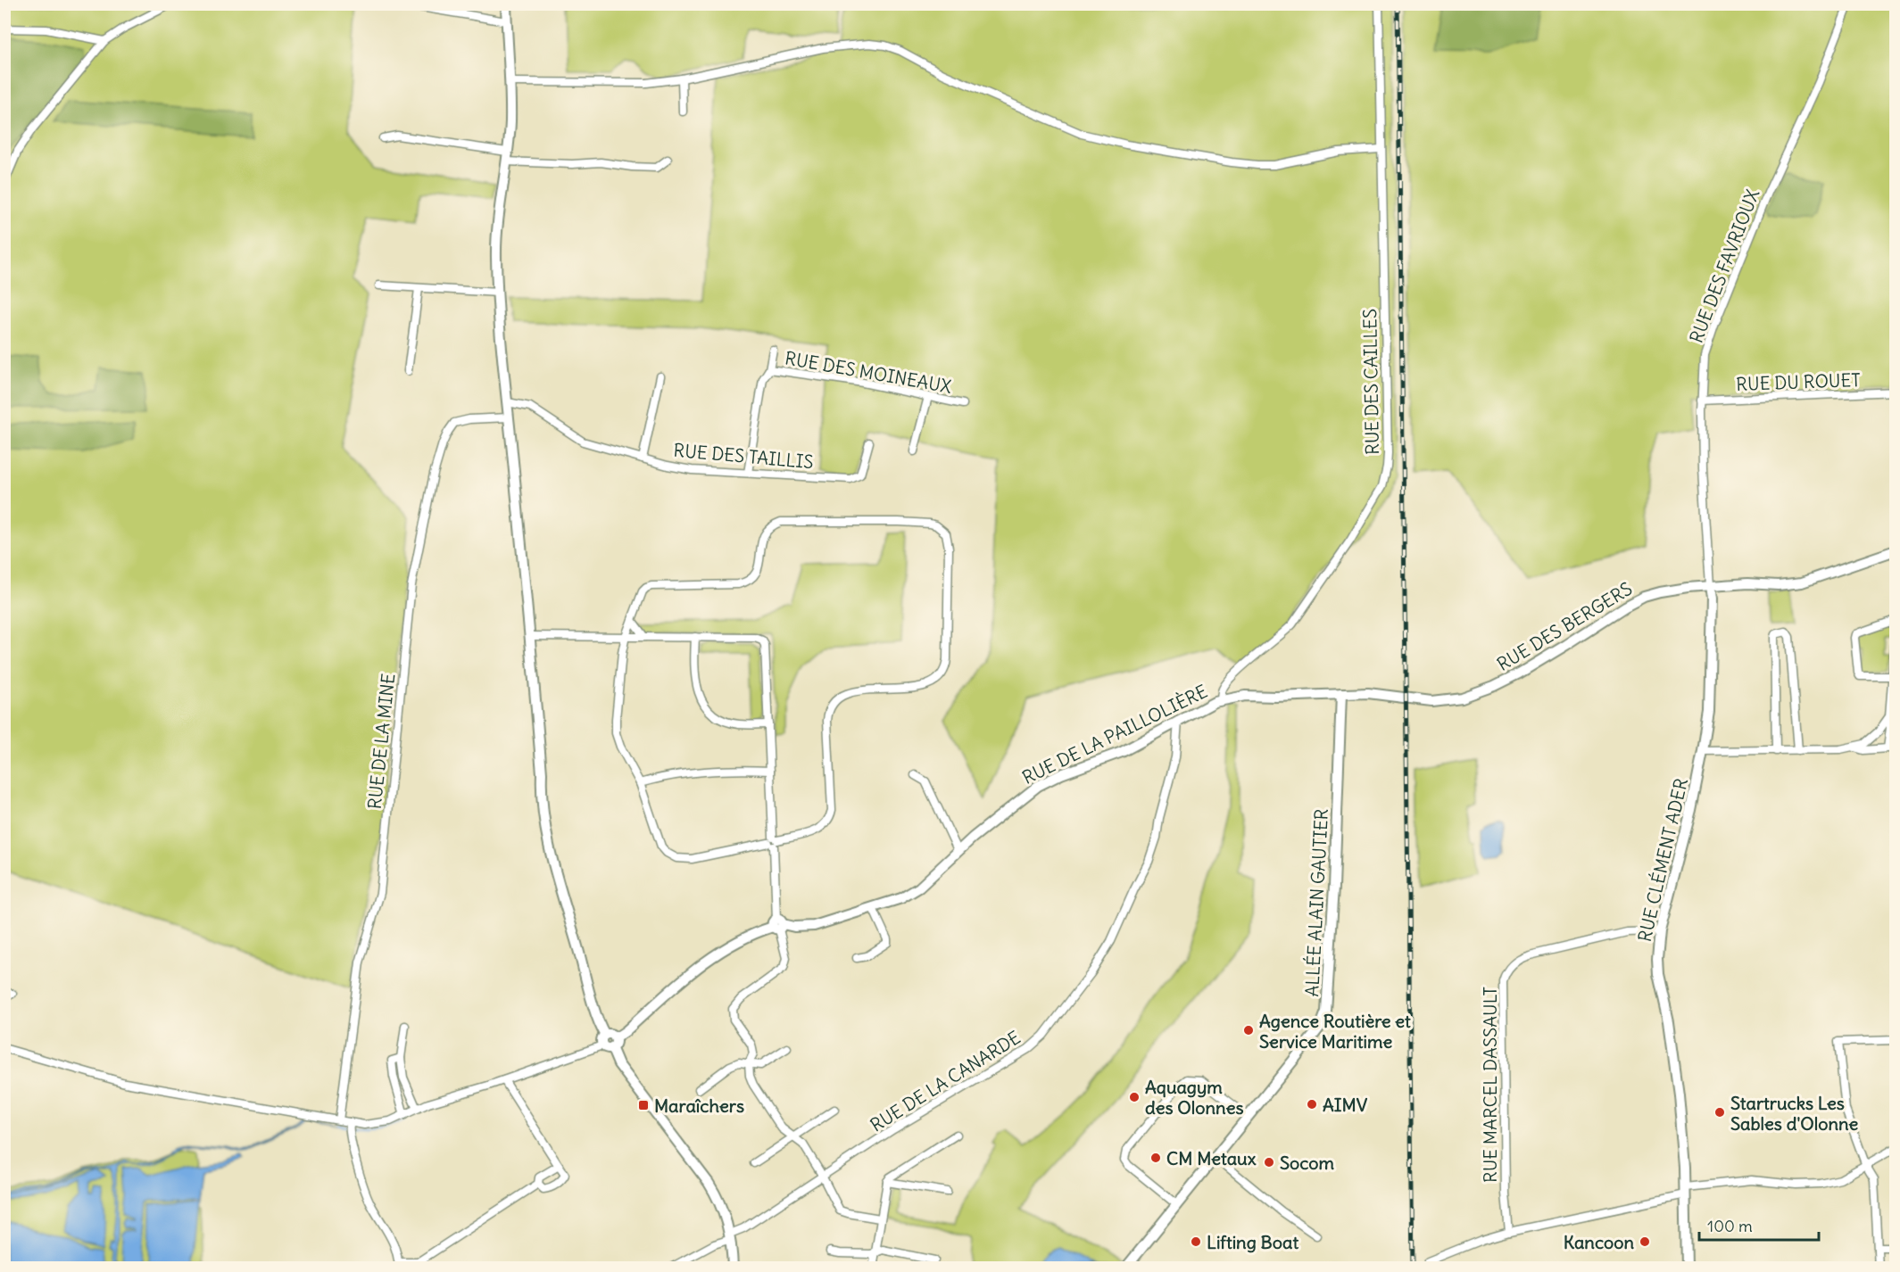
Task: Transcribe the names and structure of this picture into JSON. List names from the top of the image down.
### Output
{
  "streets": {
    "street": [
      "RUE DES FAVRIOUX",
      "RUE DES MOINEAUX",
      "RUE DES CAILLES",
      "RUE DU ROUET",
      "RUE DES TAILLIS",
      "RUE DES BERGERS",
      "RUE DE LA PAILLOLIÈRE",
      "RUE DE LA MINE",
      "RUE CLÉMENT ADER",
      "ALLÉE ALAIN GAUTIER",
      "RUE DE LA CANARDE",
      "RUE MARCEL DASSAULT"
    ]
  },
  "crossings": [
    ["RUE DES FAVRIOUX", "RUE DU ROUET"],
    ["RUE DES FAVRIOUX", "RUE DES BERGERS"],
    ["RUE DES FAVRIOUX", "RUE CLÉMENT ADER"],
    ["RUE DES CAILLES", "RUE DE LA PAILLOLIÈRE"],
    ["RUE DES BERGERS", "RUE DE LA PAILLOLIÈRE"],
    ["RUE DES BERGERS", "RUE CLÉMENT ADER"],
    ["RUE DE LA PAILLOLIÈRE", "ALLÉE ALAIN GAUTIER"],
    ["RUE DE LA PAILLOLIÈRE", "RUE DE LA CANARDE"],
    ["RUE CLÉMENT ADER", "RUE MARCEL DASSAULT"]
  ],
  "places": {
    "other": [
      "Agence Routière et Service Maritime",
      "Aquagym des Olonnes",
      "AIMV",
      "Startrucks Les Sables d'Olonne",
      "CM Metaux",
      "Socom",
      "Lifting Boat",
      "Kancoon"
    ],
    "transit": ["Maraîchers"]
  },
  "scale_bar": "100 m"
}
